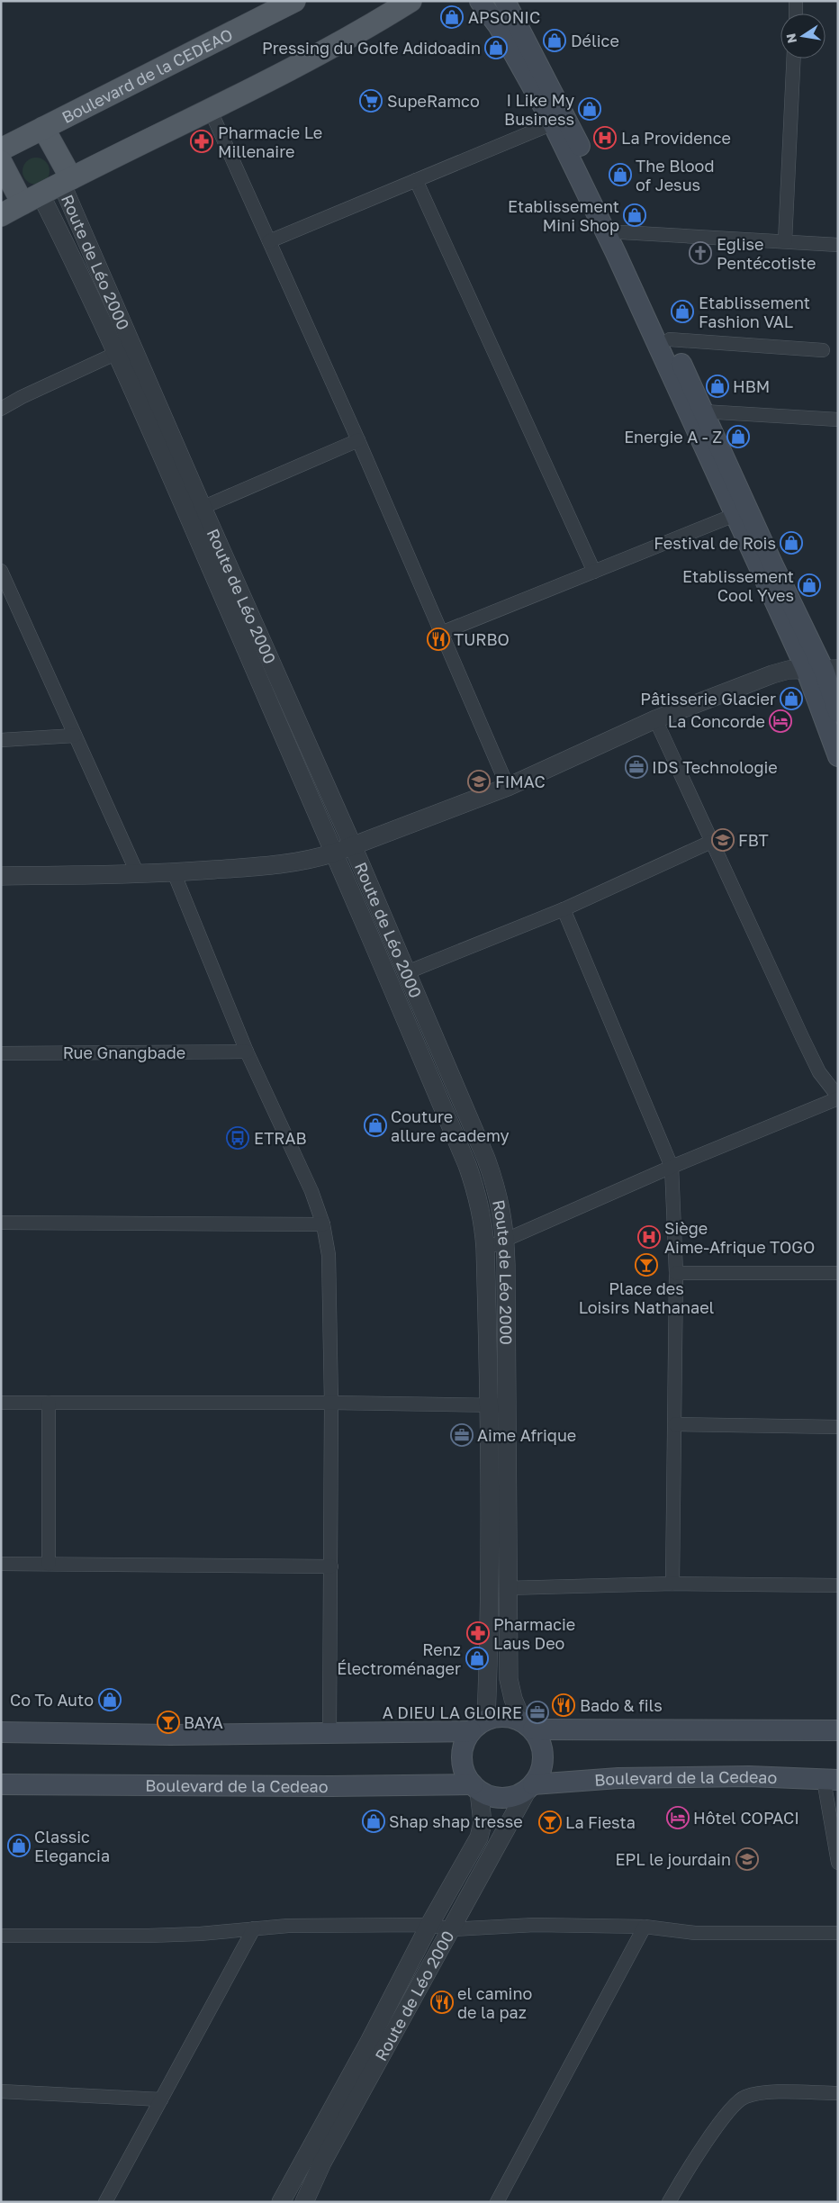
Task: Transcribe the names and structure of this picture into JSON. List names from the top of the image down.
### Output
{
  "streets": {
    "main road": ["Boulevard de la CEDEAO", "Boulevard de la Cedeao"],
    "street": ["Route de Léo 2000", "Rue Gnangbade"]
  },
  "crossings": [
    ["Route de Léo 2000", "Boulevard de la Cedeao"]
  ],
  "places": {
    "shop": [
      "APSONIC",
      "Délice",
      "Pressing du Golfe Adidoadin",
      "I Like My Business",
      "The Blood of Jesus",
      "Etablissement Mini Shop",
      "Etablissement Fashion VAL",
      "HBM",
      "Energie A - Z",
      "Festival de Rois",
      "Etablissement Cool Yves",
      "Pâtisserie Glacier",
      "Couture allure academy",
      "Renz Électroménager",
      "Co To Auto",
      "Shap shap tresse",
      "Classic Elegancia"
    ],
    "supermarket": ["SupeRamco"],
    "hospital": ["La Providence", "Siège Aime-Afrique TOGO"],
    "pharmacy": ["Pharmacie Le Millenaire", "Pharmacie Laus Deo"],
    "church": ["Eglise Pentécotiste"],
    "restaurant": ["TURBO", "Bado & fils", "el camino de la paz"],
    "hotel": ["La Concorde", "Hôtel COPACI"],
    "office": ["IDS Technologie", "Aime Afrique", "A DIEU LA GLOIRE"],
    "school or university": ["FIMAC", "FBT", "EPL le jourdain"],
    "bus stop": ["ETRAB"],
    "bar": ["Place des Loisirs Nathanael", "BAYA", "La Fiesta"]
  },
  "north": "left"
}
